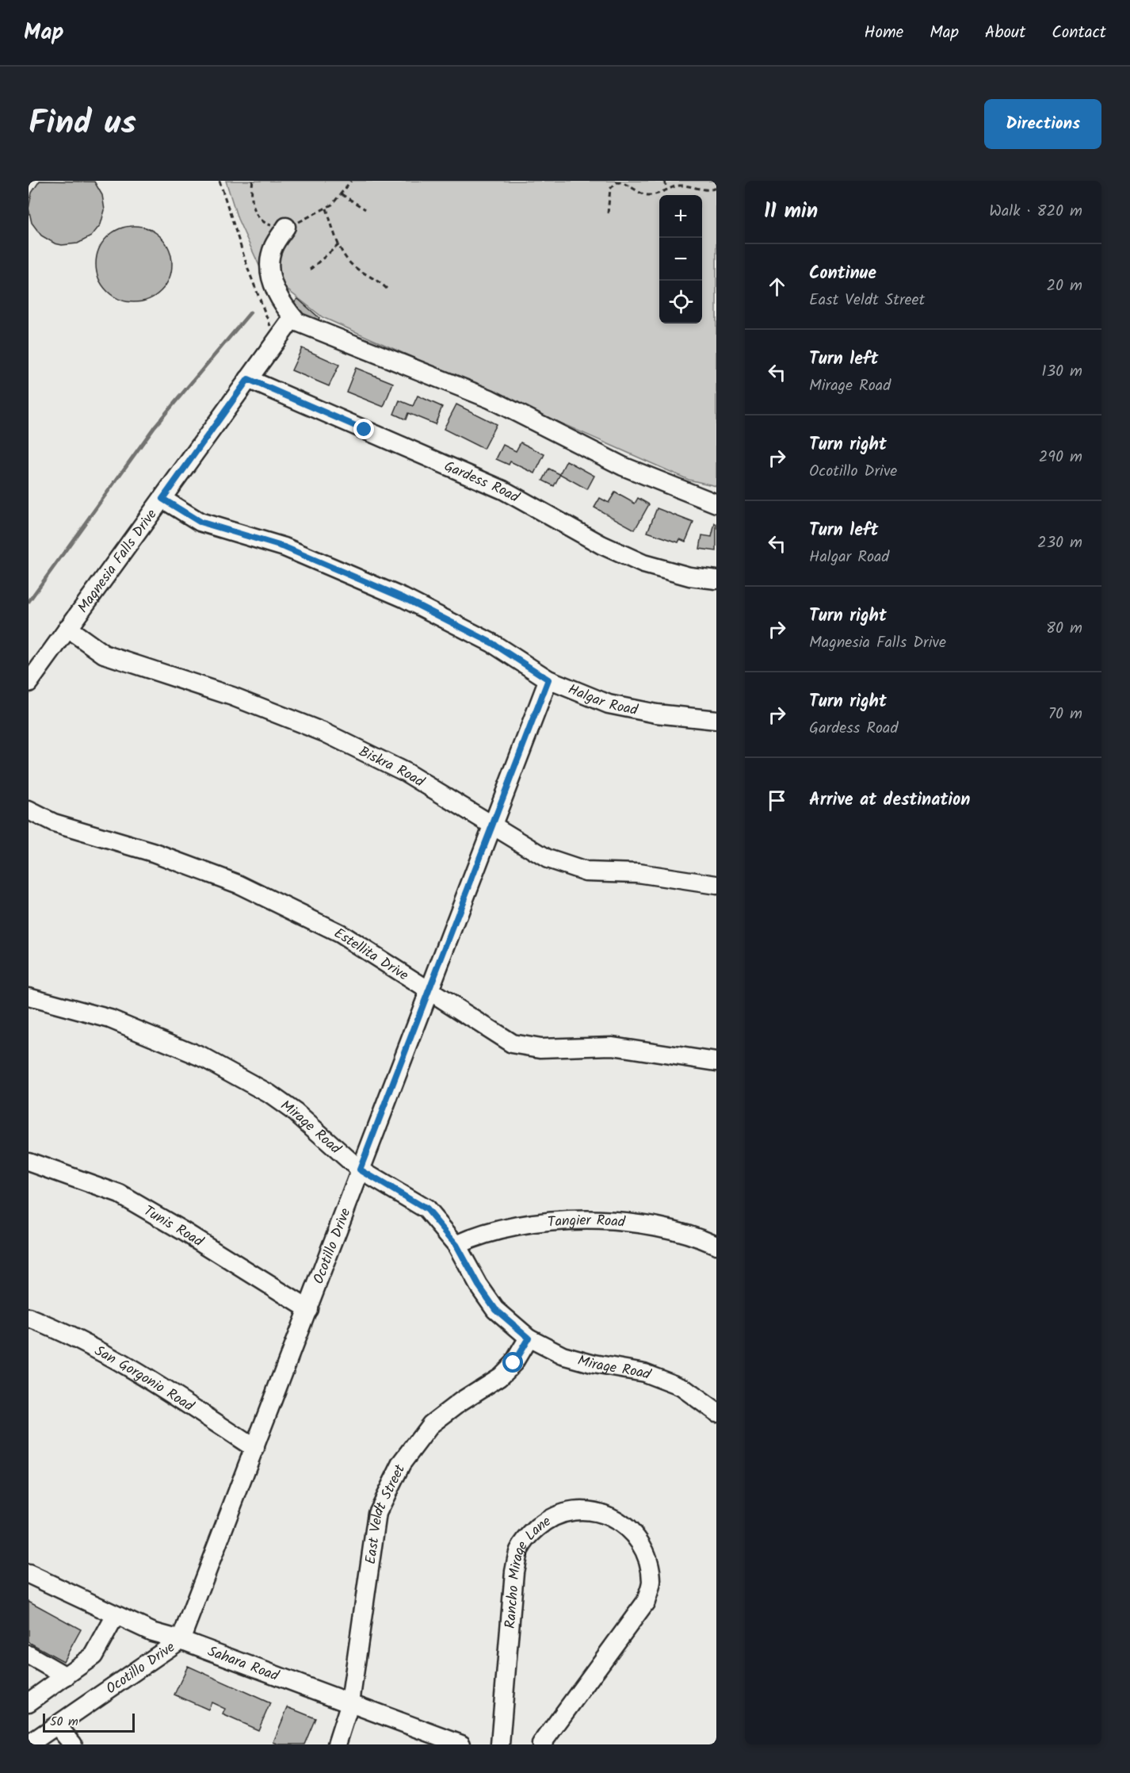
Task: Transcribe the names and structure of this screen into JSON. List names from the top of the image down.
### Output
{
  "streets": {
    "street": [
      "Gardess Road",
      "Magnesia Falls Drive",
      "Halgar Road",
      "Biskra Road",
      "Estellita Drive",
      "Mirage Road",
      "Tangier Road",
      "Tunis Road",
      "Ocotillo Drive",
      "San Gorgonio Road",
      "East Veldt Street",
      "Rancho Mirage Lane",
      "Sahara Road"
    ]
  },
  "crossings": [
    ["Gardess Road", "Magnesia Falls Drive"],
    ["Magnesia Falls Drive", "Halgar Road"],
    ["Magnesia Falls Drive", "Biskra Road"],
    ["Halgar Road", "Ocotillo Drive"],
    ["Biskra Road", "Ocotillo Drive"],
    ["Estellita Drive", "Ocotillo Drive"],
    ["Mirage Road", "Tangier Road"],
    ["Mirage Road", "Ocotillo Drive"],
    ["Mirage Road", "East Veldt Street"],
    ["Tunis Road", "Ocotillo Drive"],
    ["Ocotillo Drive", "San Gorgonio Road"],
    ["Ocotillo Drive", "Sahara Road"],
    ["East Veldt Street", "Sahara Road"]
  ],
  "scale_bar": "50 m",
  "page": {
    "header": "Map",
    "nav": [
      "Home",
      "Map",
      "About",
      "Contact"
    ],
    "title": "Find us",
    "buttons": "Directions",
    "heading": ["11 min", "Walk · 820 m"],
    "map_buttons": ["+", "−"],
    "list": [
      ["Continue", "East Veldt Street", "20 m"],
      ["Turn left", "Mirage Road", "130 m"],
      ["Turn right", "Ocotillo Drive", "290 m"],
      ["Turn left", "Halgar Road", "230 m"],
      ["Turn right", "Magnesia Falls Drive", "80 m"],
      ["Turn right", "Gardess Road", "70 m"],
      "Arrive at destination"
    ],
    "scale": "50 m"
  }
}
